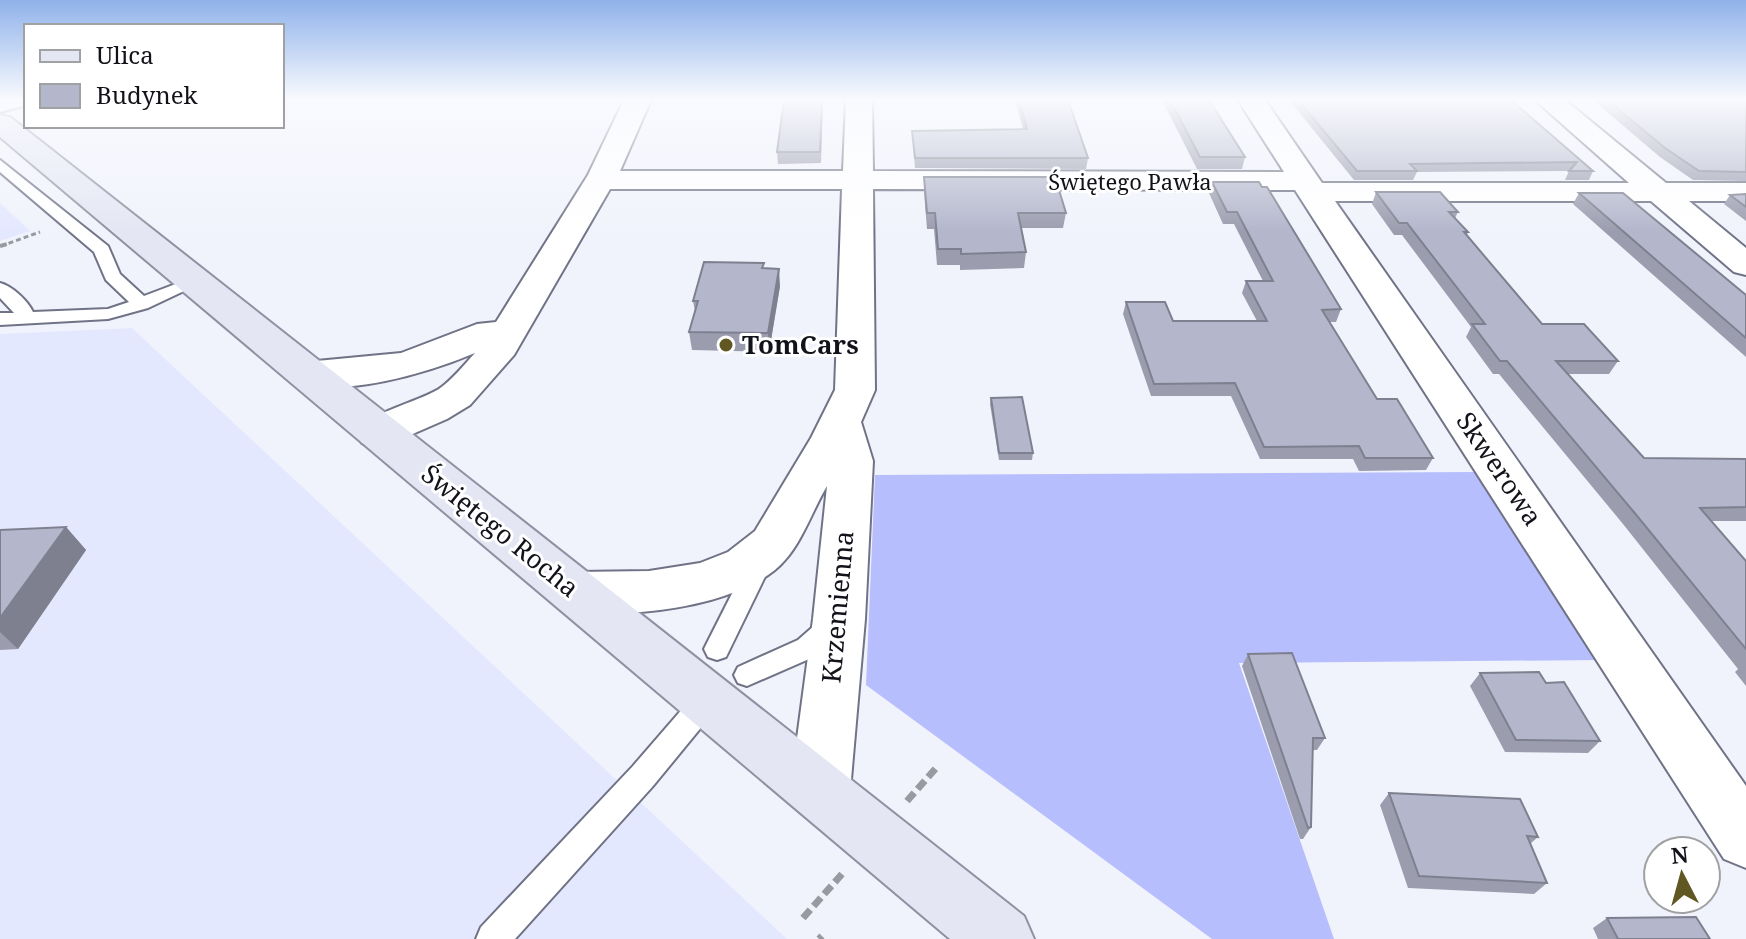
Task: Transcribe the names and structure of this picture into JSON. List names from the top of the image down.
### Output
{
  "streets": {
    "main road": ["Świętego Rocha"],
    "street": ["Świętego Pawła", "Skwerowa", "Krzemienna"]
  },
  "crossings": [
    ["Świętego Pawła", "Skwerowa"],
    ["Świętego Rocha", "Krzemienna"]
  ],
  "places": ["TomCars"],
  "legend": ["Ulica", "Budynek"],
  "north": "top"
}
